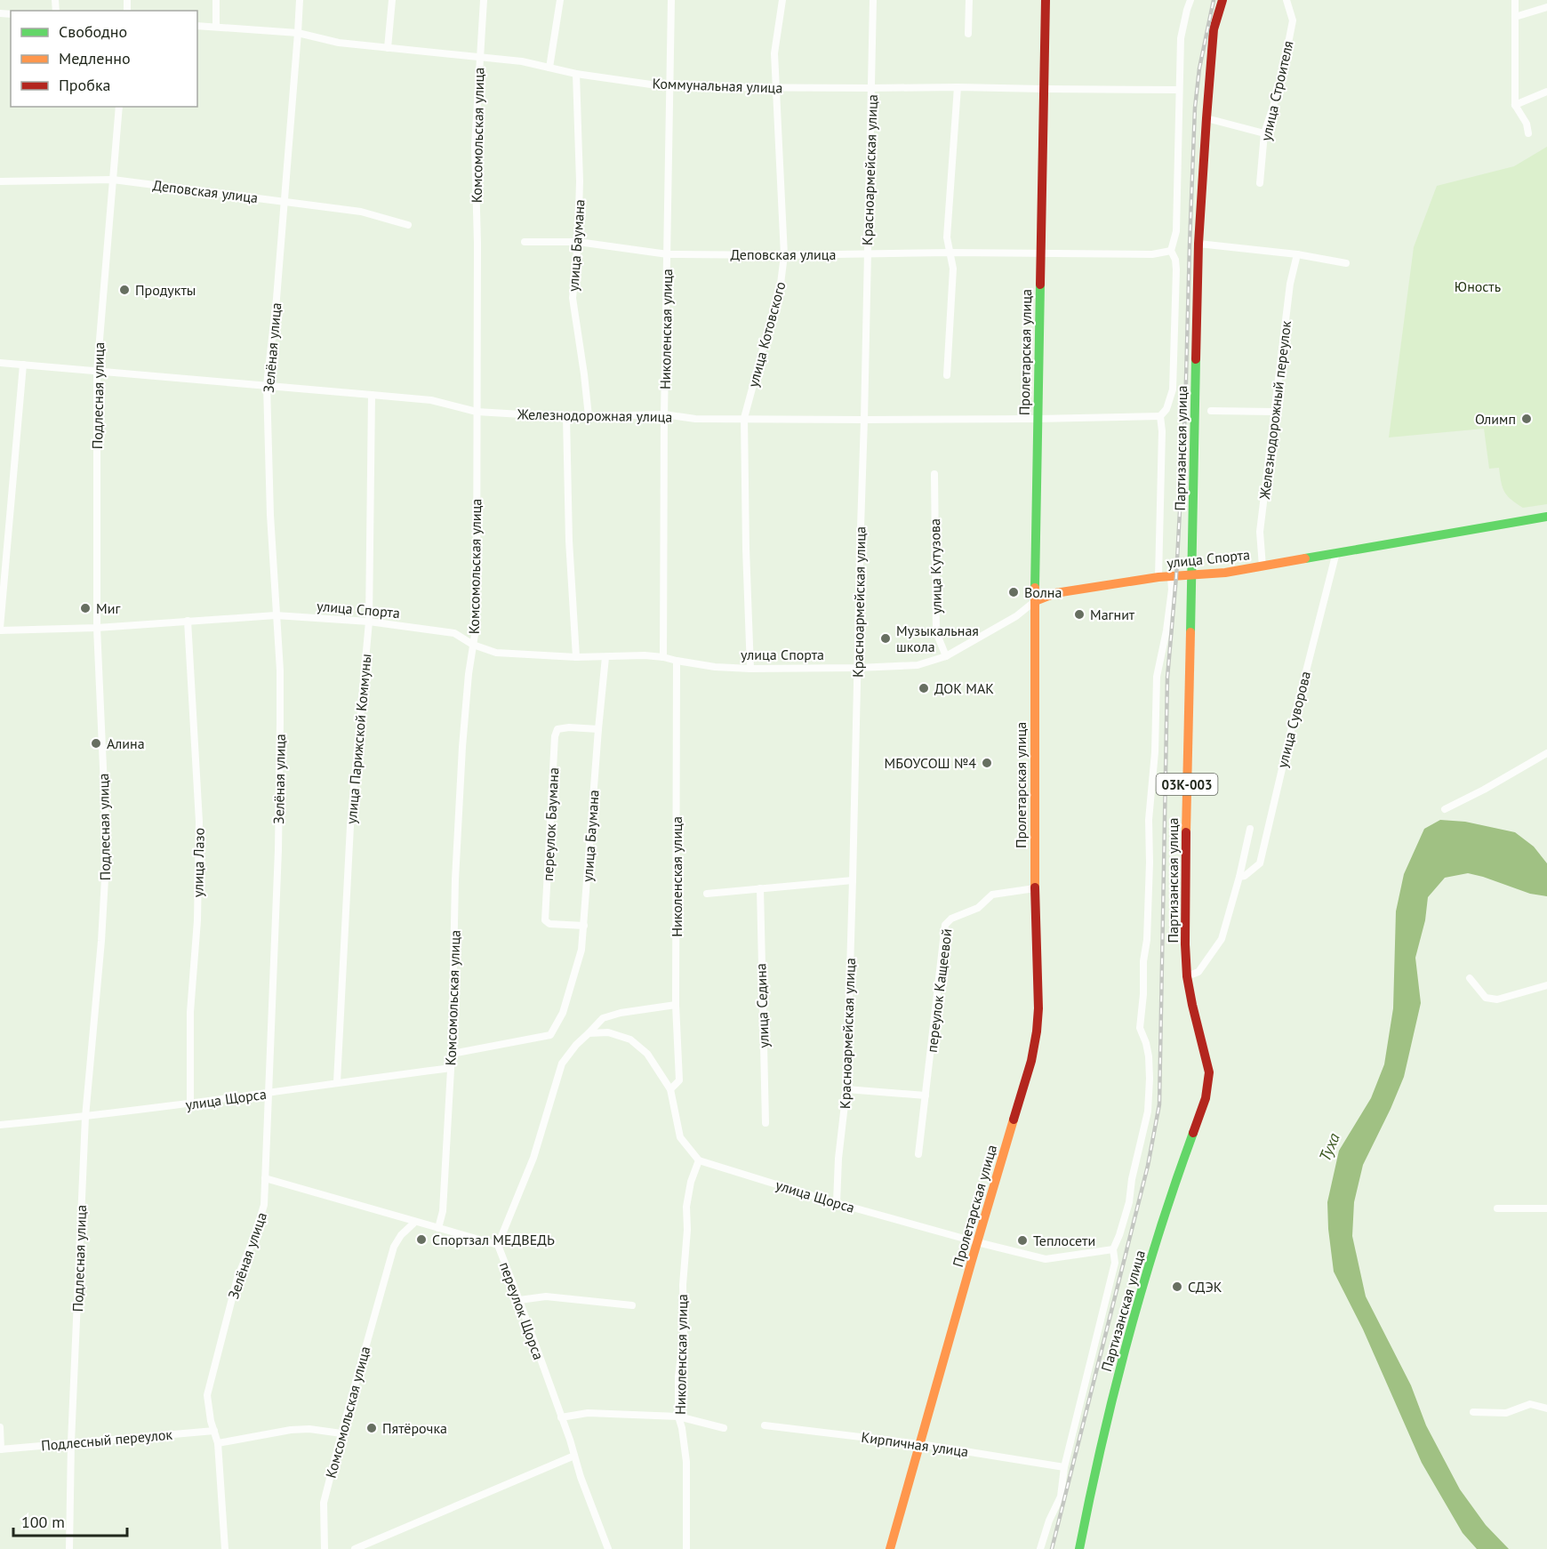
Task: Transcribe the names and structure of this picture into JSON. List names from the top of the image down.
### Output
{
  "streets": {
    "street": [
      "Коммунальная улица",
      "улица Строителя",
      "Комсомольская улица",
      "Красноармейская улица",
      "Деповская улица",
      "улица Баумана",
      "Николенская улица",
      "улица Котовского",
      "Зелёная улица",
      "Пролетарская улица",
      "Подлесная улица",
      "Железнодорожный переулок",
      "Железнодорожная улица",
      "Партизанская улица",
      "улица Спорта",
      "улица Кутузова",
      "улица Суворова",
      "улица Парижской Коммуны",
      "03К-003",
      "переулок Баумана",
      "улица Лазо",
      "переулок Кащеевой",
      "улица Седина",
      "улица Щорса",
      "переулок Щорса",
      "Подлесный переулок",
      "Кирпичная улица"
    ]
  },
  "crossings": [
    ["Коммунальная улица", "Комсомольская улица"],
    ["Коммунальная улица", "Красноармейская улица"],
    ["Коммунальная улица", "улица Баумана"],
    ["Коммунальная улица", "Николенская улица"],
    ["Коммунальная улица", "улица Котовского"],
    ["Коммунальная улица", "Зелёная улица"],
    ["Коммунальная улица", "Пролетарская улица"],
    ["Коммунальная улица", "Партизанская улица"],
    ["Комсомольская улица", "улица Баумана"],
    ["Комсомольская улица", "Железнодорожная улица"],
    ["Комсомольская улица", "улица Спорта"],
    ["Комсомольская улица", "улица Щорса"],
    ["Красноармейская улица", "Деповская улица"],
    ["Красноармейская улица", "Железнодорожная улица"],
    ["Красноармейская улица", "улица Спорта"],
    ["Красноармейская улица", "улица Щорса"],
    ["Деповская улица", "улица Баумана"],
    ["Деповская улица", "Николенская улица"],
    ["Деповская улица", "улица Котовского"],
    ["Деповская улица", "Зелёная улица"],
    ["Деповская улица", "Пролетарская улица"],
    ["Деповская улица", "Подлесная улица"],
    ["Деповская улица", "Партизанская улица"],
    ["улица Баумана", "Железнодорожная улица"],
    ["улица Баумана", "улица Спорта"],
    ["улица Баумана", "переулок Баумана"],
    ["Николенская улица", "Железнодорожная улица"],
    ["Николенская улица", "улица Спорта"],
    ["Николенская улица", "улица Щорса"],
    ["улица Котовского", "Железнодорожная улица"],
    ["улица Котовского", "улица Спорта"],
    ["Зелёная улица", "Железнодорожная улица"],
    ["Зелёная улица", "улица Спорта"],
    ["Зелёная улица", "улица Щорса"],
    ["Зелёная улица", "Подлесный переулок"],
    ["Пролетарская улица", "Железнодорожная улица"],
    ["Пролетарская улица", "улица Спорта"],
    ["Пролетарская улица", "переулок Кащеевой"],
    ["Пролетарская улица", "улица Щорса"],
    ["Пролетарская улица", "Кирпичная улица"],
    ["Подлесная улица", "Железнодорожная улица"],
    ["Подлесная улица", "улица Спорта"],
    ["Подлесная улица", "улица Щорса"],
    ["Подлесная улица", "Подлесный переулок"],
    ["Железнодорожный переулок", "улица Спорта"],
    ["Железнодорожная улица", "Партизанская улица"],
    ["Железнодорожная улица", "улица Парижской Коммуны"],
    ["Партизанская улица", "улица Спорта"],
    ["Партизанская улица", "улица Щорса"],
    ["Партизанская улица", "Кирпичная улица"],
    ["улица Спорта", "улица Кутузова"],
    ["улица Спорта", "улица Суворова"],
    ["улица Спорта", "улица Парижской Коммуны"],
    ["улица Спорта", "улица Лазо"],
    ["улица Парижской Коммуны", "улица Щорса"],
    ["улица Лазо", "улица Щорса"]
  ],
  "water": ["Туха"],
  "parks": ["Юность"],
  "places": [
    "Продукты",
    "Олимп",
    "Волна",
    "Миг",
    "Магнит",
    "Музыкальная школа",
    "ДОК МАК",
    "Алина",
    "МБОУСОШ №4",
    "Спортзал МЕДВЕДЬ",
    "Теплосети",
    "СДЭК",
    "Пятёрочка"
  ],
  "legend": ["Свободно", "Медленно", "Пробка"],
  "scale_bar": "100 m"
}
